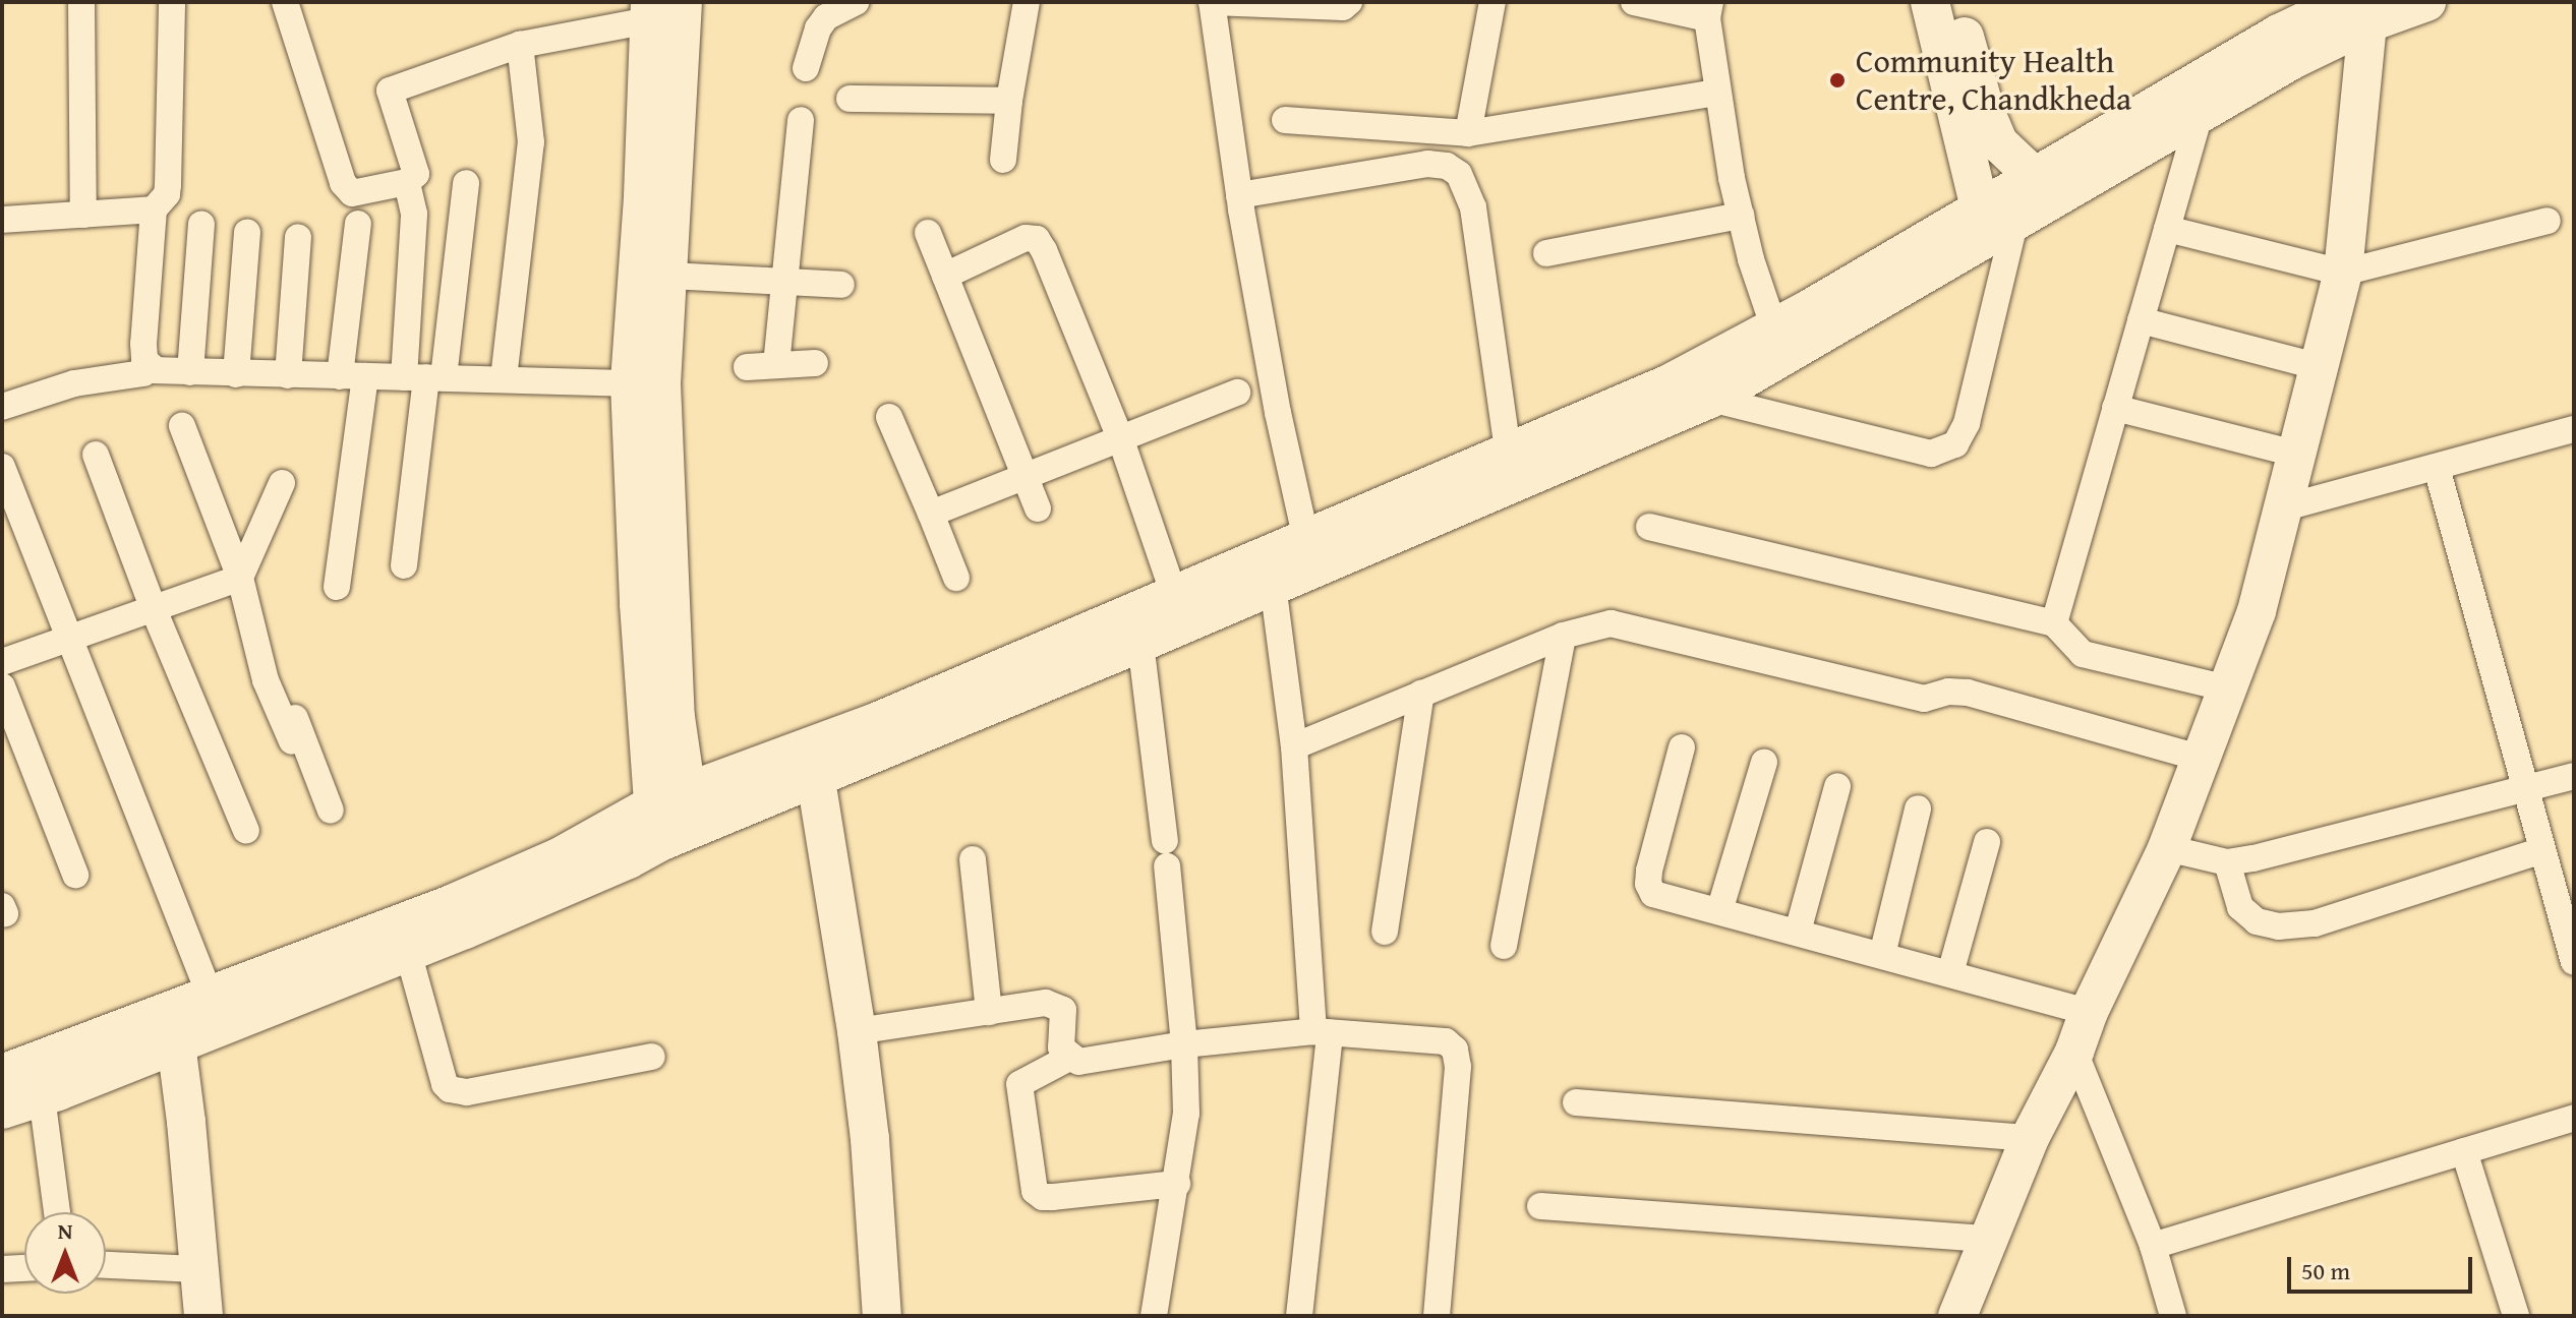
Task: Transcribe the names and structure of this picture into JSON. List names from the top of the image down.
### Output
{
  "places": ["Community Health Centre, Chandkheda"],
  "scale_bar": "50 m",
  "north": "top"
}
